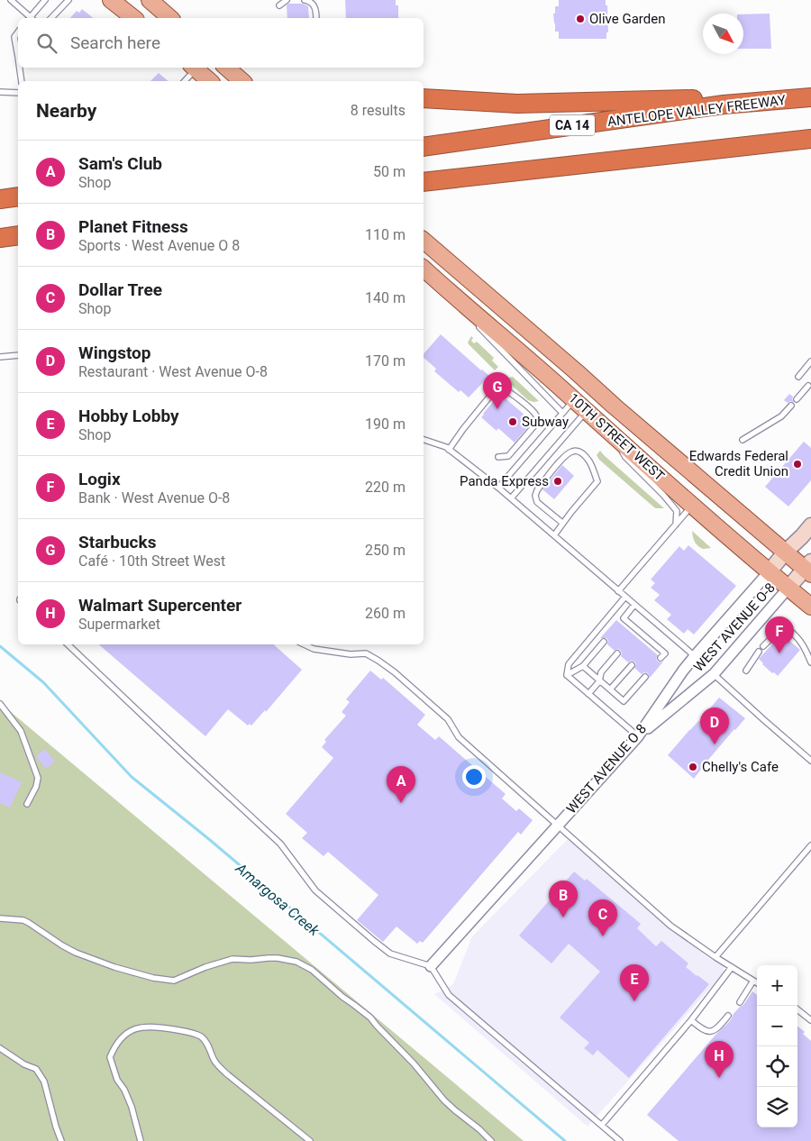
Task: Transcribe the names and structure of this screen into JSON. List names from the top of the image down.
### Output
{
  "streets": {
    "highway": ["ANTELOPE VALLEY FREEWAY", "CA 14"],
    "main road": ["10TH STREET WEST"],
    "street": ["WEST AVENUE O-8", "WEST AVENUE O 8"]
  },
  "crossings": [
    ["10TH STREET WEST", "WEST AVENUE O-8"],
    ["10TH STREET WEST", "WEST AVENUE O 8"],
    ["WEST AVENUE O-8", "WEST AVENUE O 8"]
  ],
  "water": ["Amargosa Creek"],
  "places": [
    "Olive Garden",
    "Subway",
    "Edwards Federal Credit Union",
    "Panda Express",
    "Chelly's Cafe"
  ],
  "north": "bottom right",
  "page": {
    "search": "Search here",
    "heading": ["Nearby", "8 results"],
    "list": [
      {
        "mark": "A",
        "name": "Sam's Club",
        "note": "Shop",
        "value": "50 m"
      },
      {
        "mark": "B",
        "name": "Planet Fitness",
        "note": "Sports · West Avenue O 8",
        "value": "110 m"
      },
      {
        "mark": "C",
        "name": "Dollar Tree",
        "note": "Shop",
        "value": "140 m"
      },
      {
        "mark": "D",
        "name": "Wingstop",
        "note": "Restaurant · West Avenue O-8",
        "value": "170 m"
      },
      {
        "mark": "E",
        "name": "Hobby Lobby",
        "note": "Shop",
        "value": "190 m"
      },
      {
        "mark": "F",
        "name": "Logix",
        "note": "Bank · West Avenue O-8",
        "value": "220 m"
      },
      {
        "mark": "G",
        "name": "Starbucks",
        "note": "Café · 10th Street West",
        "value": "250 m"
      },
      {
        "mark": "H",
        "name": "Walmart Supercenter",
        "note": "Supermarket",
        "value": "260 m"
      }
    ],
    "pins": [
      "G",
      "F",
      "D",
      "A",
      "B",
      "C",
      "E",
      "H"
    ],
    "map_buttons": ["+", "−"]
  }
}
